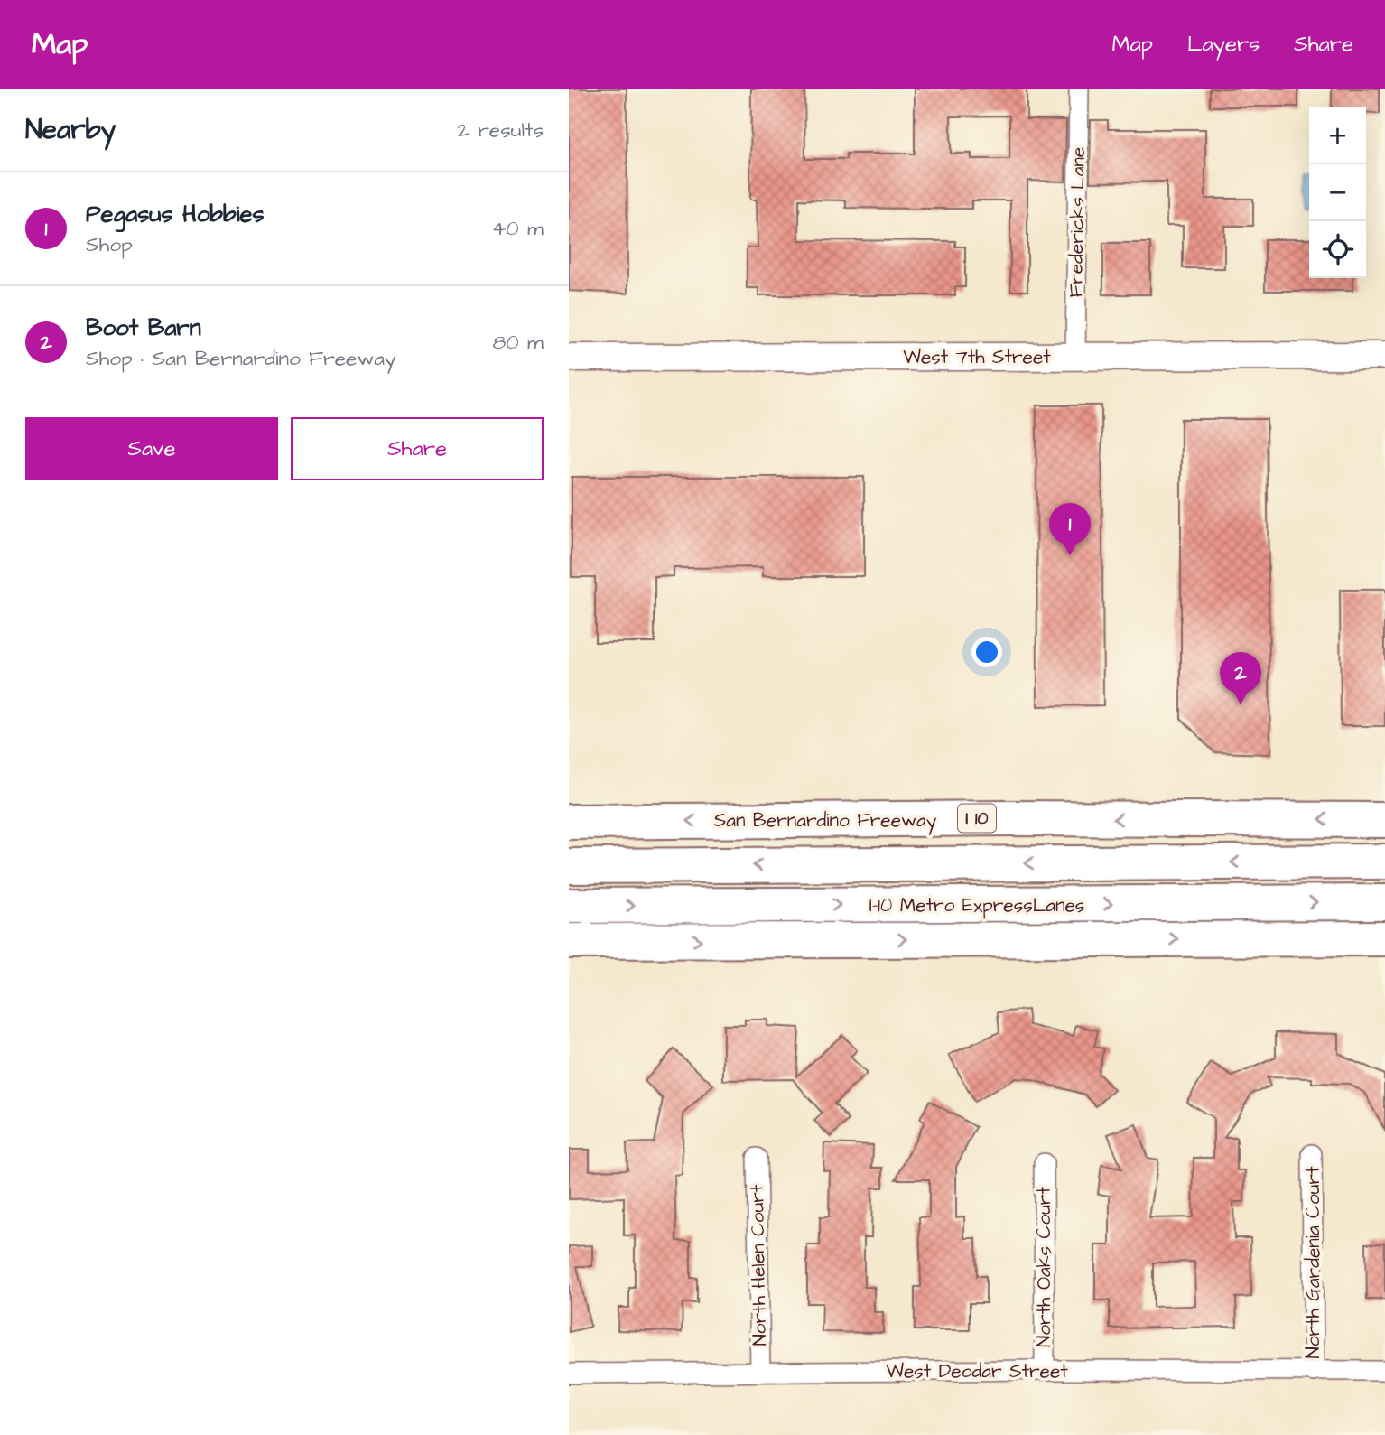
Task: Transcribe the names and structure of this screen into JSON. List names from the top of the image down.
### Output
{
  "streets": {
    "highway": ["I 10", "San Bernardino Freeway", "I-10 Metro ExpressLanes"],
    "main road": ["West 7th Street"],
    "street": [
      "Fredericks Lane",
      "North Gardenia Court",
      "North Helen Court",
      "North Oaks Court",
      "West Deodar Street"
    ]
  },
  "crossings": [
    ["Fredericks Lane", "West 7th Street"],
    ["North Gardenia Court", "West Deodar Street"],
    ["North Helen Court", "West Deodar Street"],
    ["North Oaks Court", "West Deodar Street"]
  ],
  "page": {
    "header": "Map",
    "nav": ["Map", "Layers", "Share"],
    "heading": ["Nearby", "2 results"],
    "map_buttons": ["+", "−"],
    "list": [
      {
        "mark": "1",
        "name": "Pegasus Hobbies",
        "note": "Shop",
        "value": "40 m"
      },
      {
        "mark": "2",
        "name": "Boot Barn",
        "note": "Shop · San Bernardino Freeway",
        "value": "80 m"
      }
    ],
    "buttons": ["Save", "Share"],
    "pins": ["1", "2"]
  }
}
